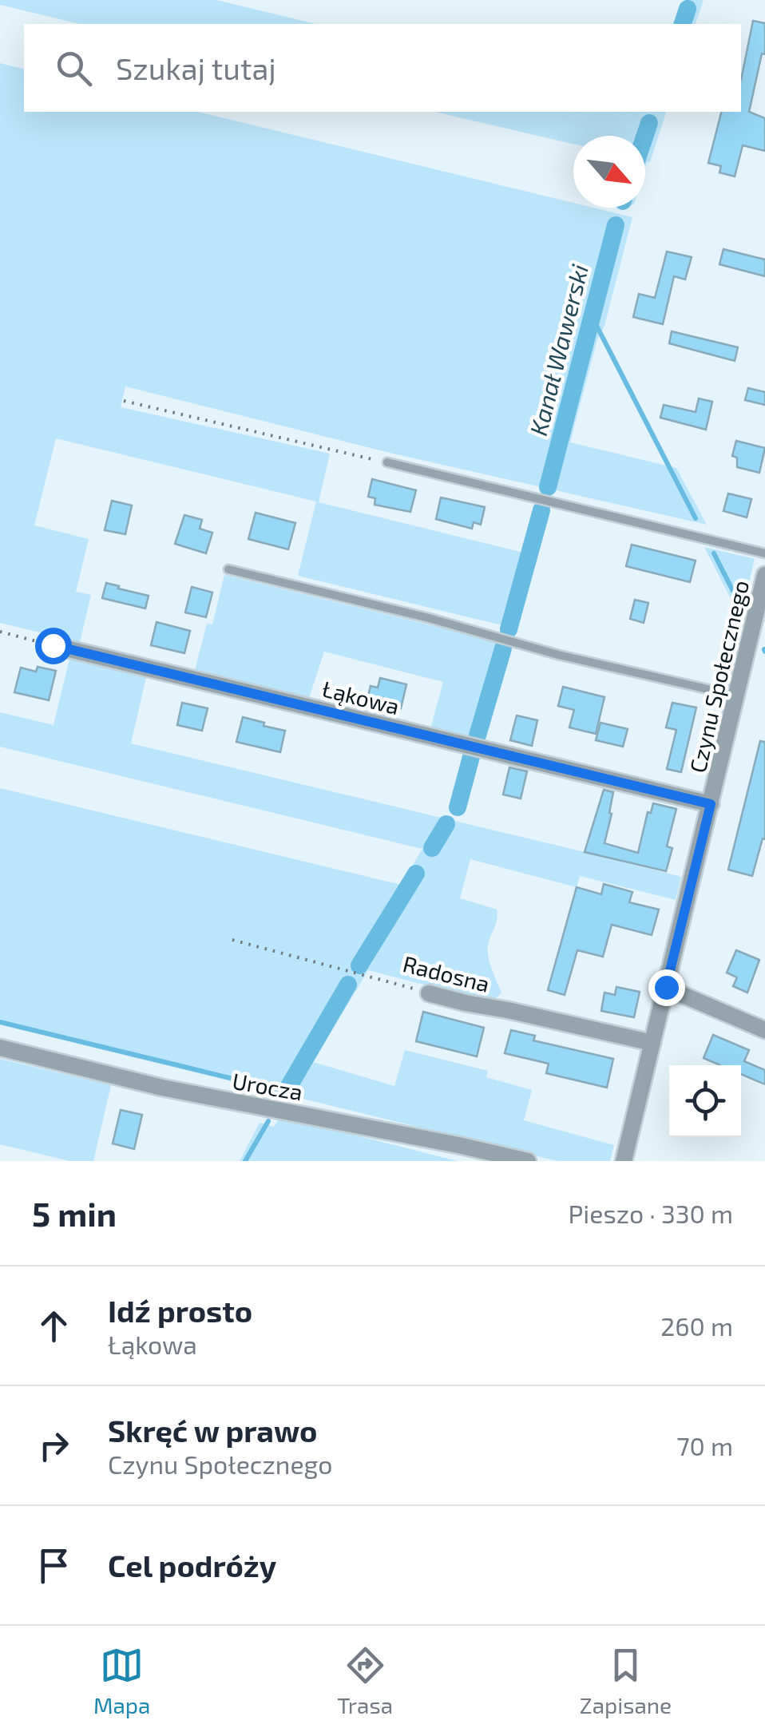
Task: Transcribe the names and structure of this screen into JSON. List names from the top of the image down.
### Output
{
  "streets": {
    "street": [
      "Czynu Społecznego",
      "Łąkowa",
      "Radosna",
      "Urocza"
    ]
  },
  "crossings": [
    ["Czynu Społecznego", "Łąkowa"],
    ["Czynu Społecznego", "Radosna"]
  ],
  "water": ["Kanał Wawerski"],
  "north": "bottom right",
  "page": {
    "search": "Szukaj tutaj",
    "heading": ["5 min", "Pieszo · 330 m"],
    "list": [
      ["Idź prosto", "Łąkowa", "260 m"],
      ["Skręć w prawo", "Czynu Społecznego", "70 m"],
      "Cel podróży"
    ],
    "nav": ["Mapa", "Trasa", "Zapisane"]
  }
}
